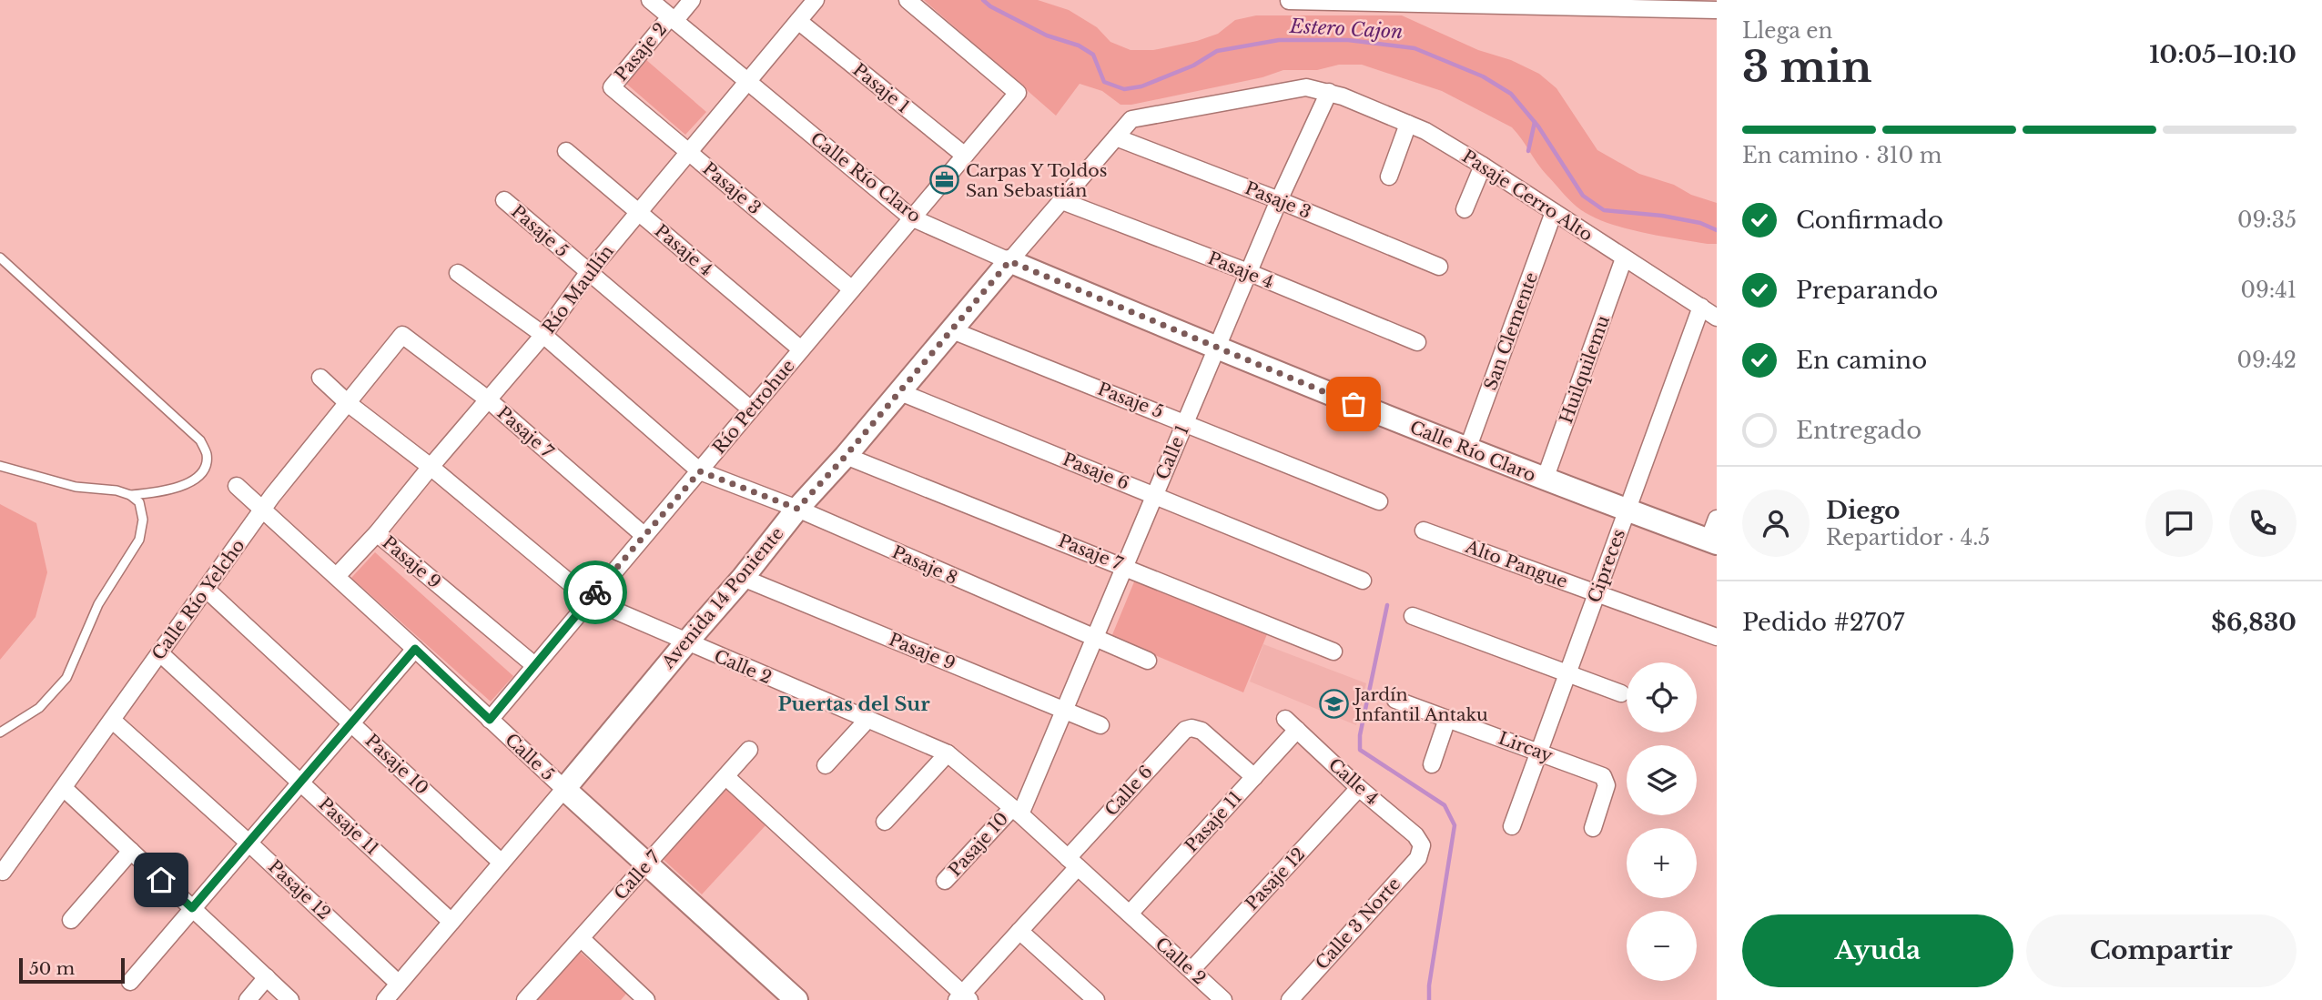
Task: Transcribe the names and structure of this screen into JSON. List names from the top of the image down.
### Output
{
  "streets": {
    "street": [
      "Pasaje 2",
      "Pasaje 1",
      "Calle Río Claro",
      "Pasaje 3",
      "Pasaje Cerro Alto",
      "Pasaje 5",
      "Pasaje 4",
      "Río Maullín",
      "San Clemente",
      "Huilquilemu",
      "Río Petrohue",
      "Pasaje 7",
      "Calle 1",
      "Pasaje 6",
      "Pasaje 9",
      "Alto Pangue",
      "Pasaje 8",
      "Cipreces",
      "Avenida 14 Poniente",
      "Calle Río Yelcho",
      "Calle 2",
      "Lircay",
      "Calle 5",
      "Pasaje 10",
      "Calle 4",
      "Calle 6",
      "Pasaje 11",
      "Calle 7",
      "Pasaje 12",
      "Calle 3 Norte"
    ]
  },
  "crossings": [
    ["Pasaje 2", "Calle Río Claro"],
    ["Pasaje 2", "Pasaje 3"],
    ["Pasaje 1", "Río Maullín"],
    ["Pasaje 1", "Río Petrohue"],
    ["Calle Río Claro", "Río Maullín"],
    ["Calle Río Claro", "San Clemente"],
    ["Calle Río Claro", "Huilquilemu"],
    ["Calle Río Claro", "Río Petrohue"],
    ["Calle Río Claro", "Calle 1"],
    ["Calle Río Claro", "Cipreces"],
    ["Calle Río Claro", "Avenida 14 Poniente"],
    ["Pasaje 3", "Río Maullín"],
    ["Pasaje 3", "Río Petrohue"],
    ["Pasaje 3", "Calle 1"],
    ["Pasaje 3", "Avenida 14 Poniente"],
    ["Pasaje Cerro Alto", "San Clemente"],
    ["Pasaje Cerro Alto", "Huilquilemu"],
    ["Pasaje Cerro Alto", "Calle 1"],
    ["Pasaje Cerro Alto", "Cipreces"],
    ["Pasaje Cerro Alto", "Avenida 14 Poniente"],
    ["Pasaje 5", "Río Maullín"],
    ["Pasaje 5", "Río Petrohue"],
    ["Pasaje 5", "Calle 1"],
    ["Pasaje 5", "Avenida 14 Poniente"],
    ["Pasaje 4", "Río Maullín"],
    ["Pasaje 4", "Río Petrohue"],
    ["Pasaje 4", "Calle 1"],
    ["Pasaje 4", "Avenida 14 Poniente"],
    ["Río Maullín", "Pasaje 7"],
    ["Río Maullín", "Pasaje 9"],
    ["Río Maullín", "Calle 2"],
    ["Río Maullín", "Calle 5"],
    ["Río Petrohue", "Pasaje 7"],
    ["Río Petrohue", "Pasaje 9"],
    ["Río Petrohue", "Pasaje 8"],
    ["Río Petrohue", "Calle 2"],
    ["Río Petrohue", "Calle 5"],
    ["Pasaje 7", "Calle 1"],
    ["Pasaje 7", "Avenida 14 Poniente"],
    ["Pasaje 7", "Calle Río Yelcho"],
    ["Calle 1", "Pasaje 6"],
    ["Calle 1", "Pasaje 9"],
    ["Calle 1", "Pasaje 8"],
    ["Calle 1", "Avenida 14 Poniente"],
    ["Calle 1", "Calle 2"],
    ["Calle 1", "Pasaje 10"],
    ["Pasaje 6", "Avenida 14 Poniente"],
    ["Pasaje 9", "Avenida 14 Poniente"],
    ["Alto Pangue", "Cipreces"],
    ["Pasaje 8", "Avenida 14 Poniente"],
    ["Cipreces", "Lircay"],
    ["Avenida 14 Poniente", "Calle 2"],
    ["Avenida 14 Poniente", "Calle 5"],
    ["Avenida 14 Poniente", "Pasaje 10"],
    ["Avenida 14 Poniente", "Pasaje 11"],
    ["Avenida 14 Poniente", "Pasaje 12"],
    ["Calle Río Yelcho", "Calle 2"],
    ["Calle Río Yelcho", "Calle 5"],
    ["Calle Río Yelcho", "Pasaje 10"],
    ["Calle Río Yelcho", "Pasaje 11"],
    ["Calle Río Yelcho", "Pasaje 12"],
    ["Calle 2", "Pasaje 10"],
    ["Calle 2", "Calle 6"],
    ["Calle 2", "Pasaje 11"],
    ["Calle 2", "Pasaje 12"],
    ["Calle 5", "Calle 7"],
    ["Calle 4", "Pasaje 11"],
    ["Calle 4", "Pasaje 12"],
    ["Calle 4", "Calle 3 Norte"],
    ["Calle 6", "Pasaje 11"]
  ],
  "districts": ["Puertas del Sur"],
  "water": ["Estero Cajon"],
  "places": {
    "office": ["Carpas Y Toldos San Sebastián"],
    "school or university": ["Jardín Infantil Antaku"]
  },
  "scale_bar": "50 m",
  "page": {
    "heading": ["3 min", "Llega en", "10:05–10:10"],
    "panel": [
      "Diego",
      "Repartidor · 4.5",
      "Pedido #2707",
      "$6,830"
    ],
    "bar": "En camino · 310 m",
    "list": [
      ["Confirmado", "09:35"],
      ["Preparando", "09:41"],
      ["En camino", "09:42"],
      "Entregado"
    ],
    "map_buttons": ["+", "−"],
    "buttons": ["Ayuda", "Compartir"],
    "scale": "50 m"
  }
}
